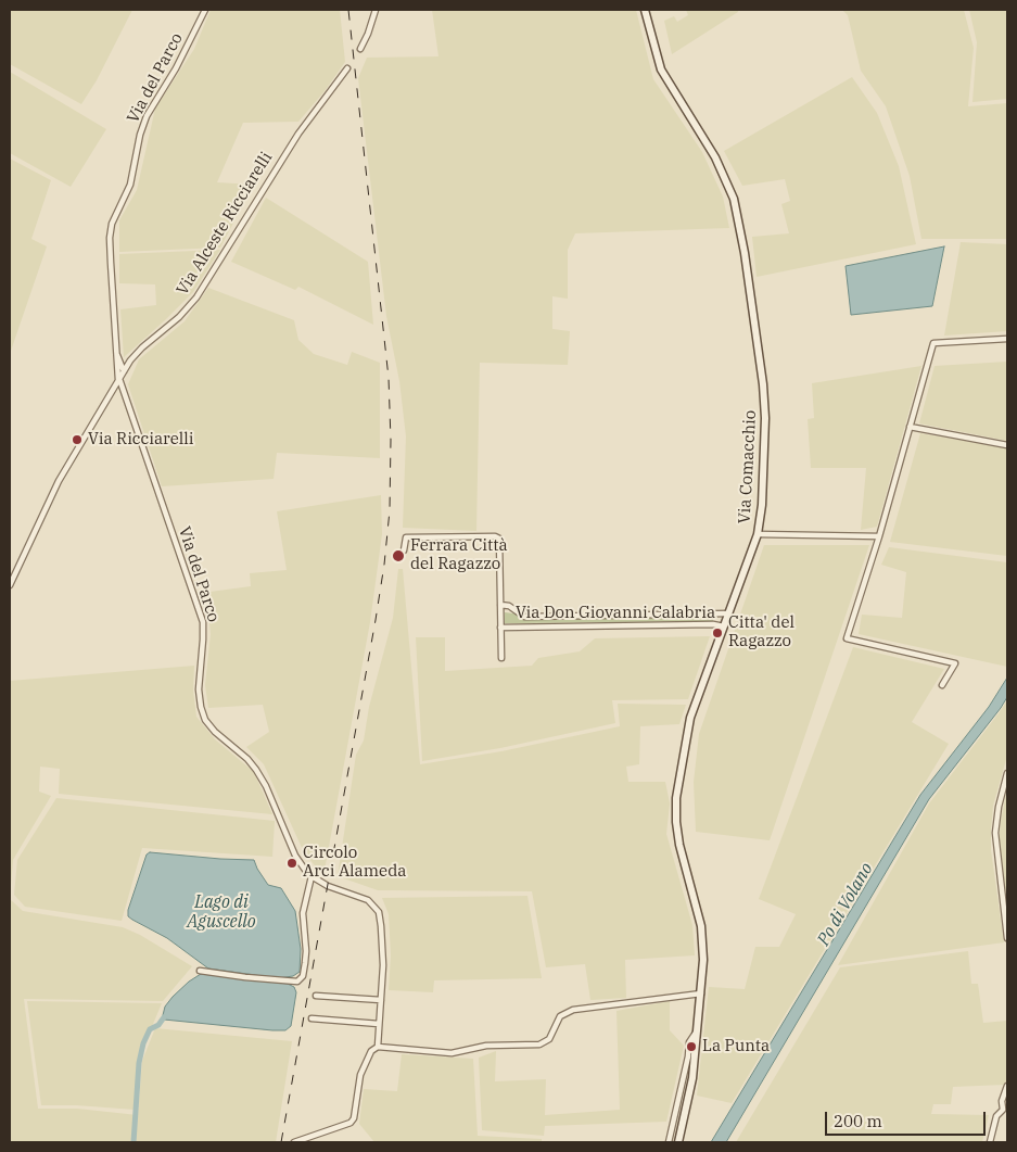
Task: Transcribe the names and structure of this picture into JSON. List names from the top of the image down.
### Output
{
  "streets": {
    "main road": ["Via Comacchio"],
    "street": ["Via del Parco", "Via Alceste Ricciarelli", "Via Don Giovanni Calabria"]
  },
  "crossings": [
    ["Via del Parco", "Via Alceste Ricciarelli"],
    ["Via Comacchio", "Via Don Giovanni Calabria"]
  ],
  "water": ["Lago di Aguscello", "Po di Volano"],
  "places": [
    "Via Ricciarelli",
    "Ferrara Città del Ragazzo",
    "Citta' del Ragazzo",
    "Circolo Arci Alameda",
    "La Punta"
  ],
  "scale_bar": "200 m"
}
